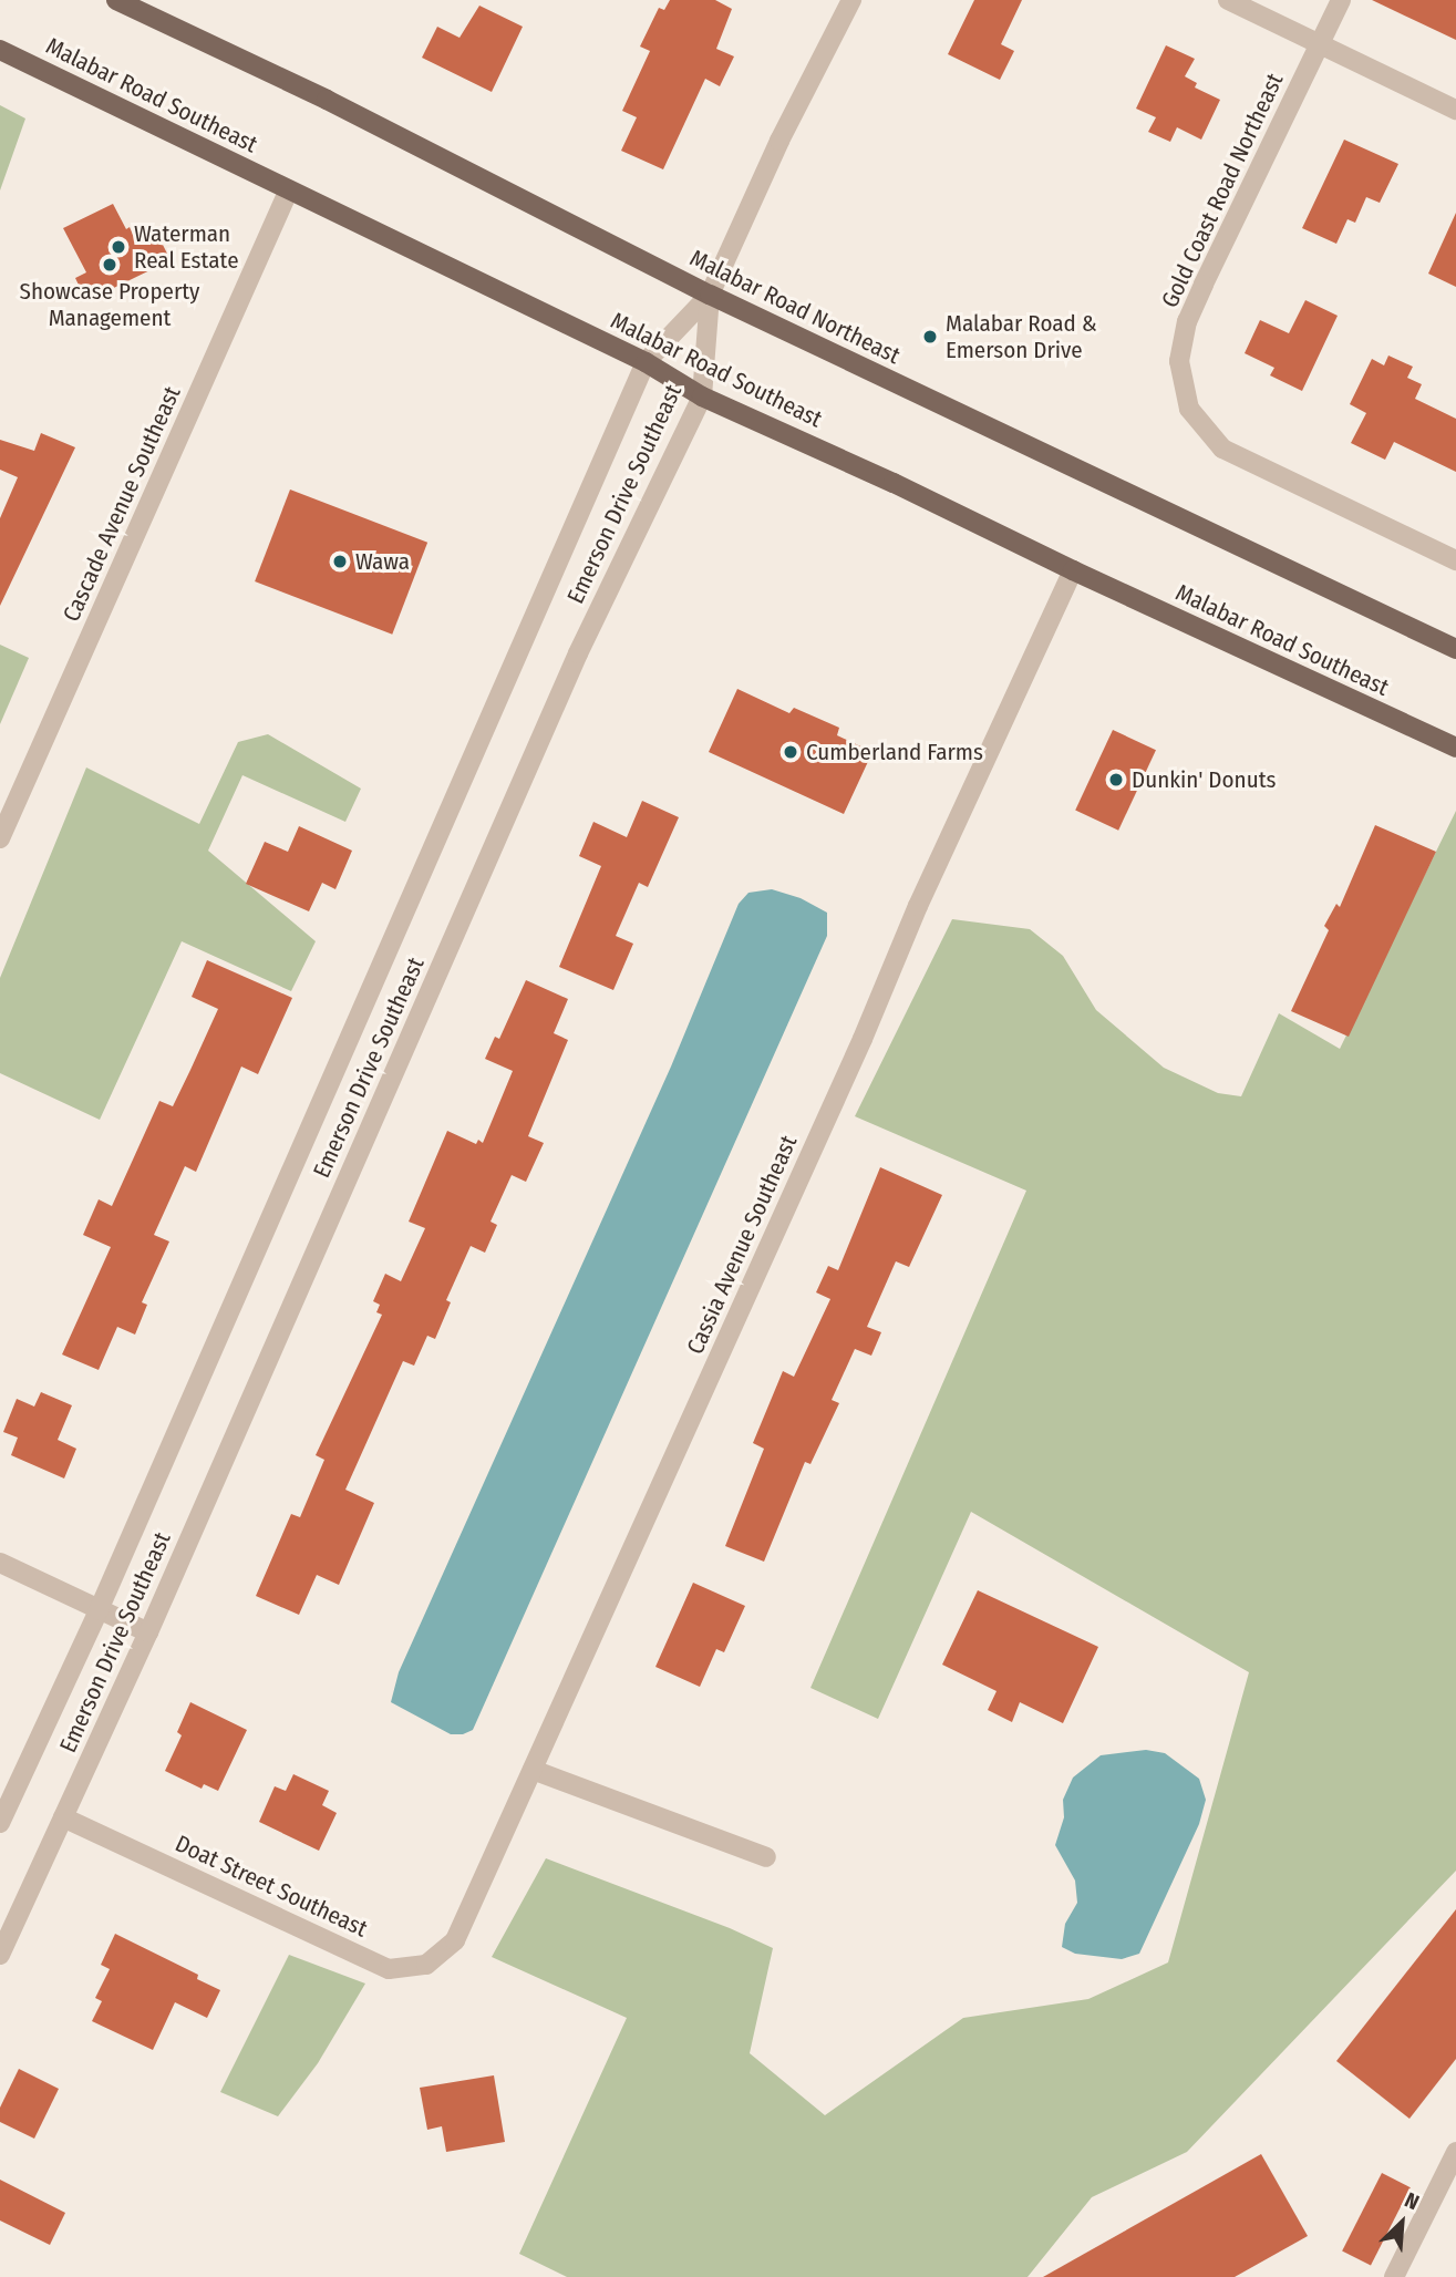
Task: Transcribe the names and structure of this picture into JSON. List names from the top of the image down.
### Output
{
  "streets": {
    "main road": ["Malabar Road Southeast", "Malabar Road Northeast"],
    "street": [
      "Gold Coast Road Northeast",
      "Emerson Drive Southeast",
      "Cascade Avenue Southeast",
      "Cassia Avenue Southeast",
      "Doat Street Southeast"
    ]
  },
  "crossings": [
    ["Malabar Road Southeast", "Emerson Drive Southeast"],
    ["Malabar Road Southeast", "Cascade Avenue Southeast"],
    ["Malabar Road Southeast", "Cassia Avenue Southeast"],
    ["Malabar Road Northeast", "Emerson Drive Southeast"],
    ["Emerson Drive Southeast", "Doat Street Southeast"],
    ["Cassia Avenue Southeast", "Doat Street Southeast"]
  ],
  "places": [
    "Waterman Real Estate",
    "Showcase Property Management",
    "Malabar Road & Emerson Drive",
    "Wawa",
    "Cumberland Farms",
    "Dunkin' Donuts"
  ],
  "north": "top right"
}
